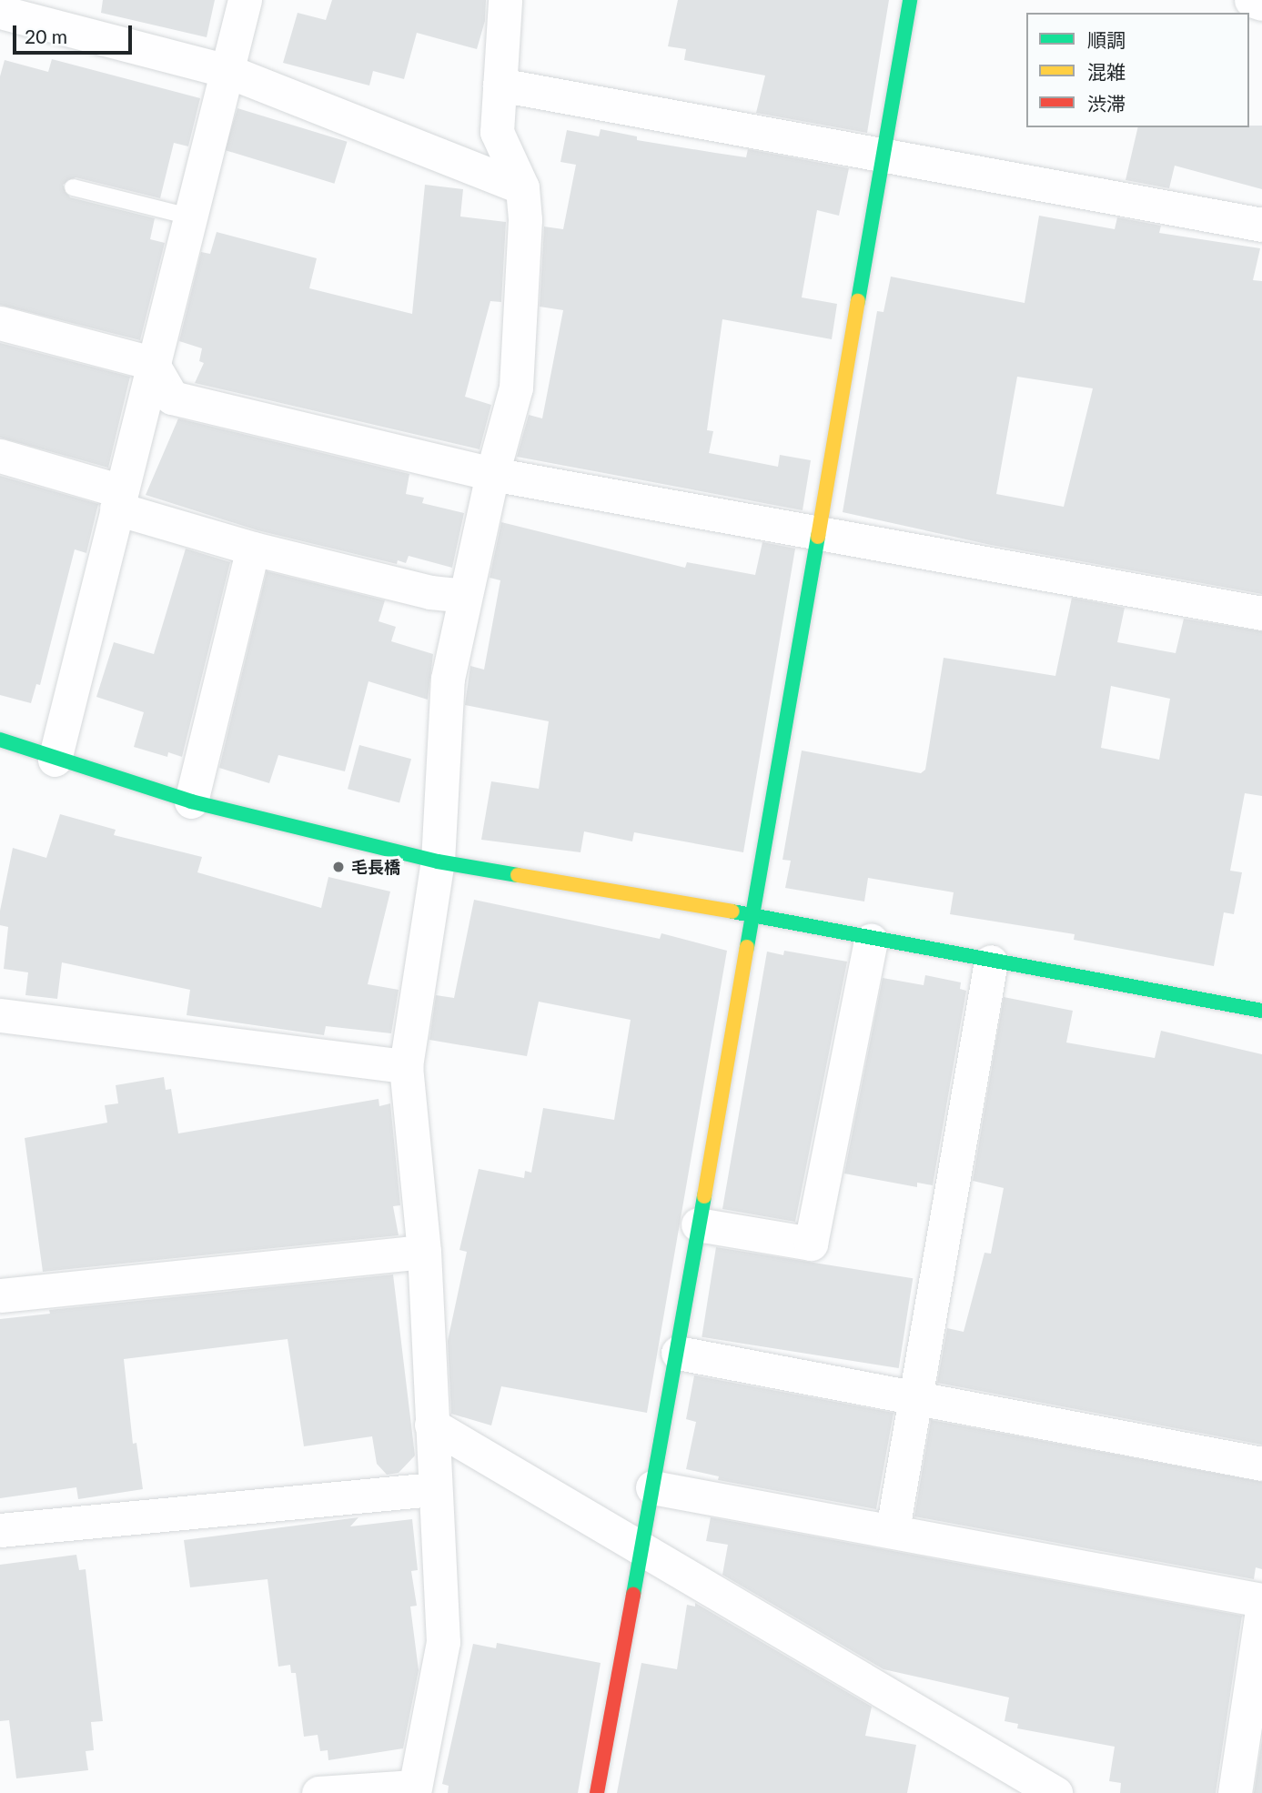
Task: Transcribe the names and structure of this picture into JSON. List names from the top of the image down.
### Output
{
  "places": ["毛長橋"],
  "legend": ["順調", "混雑", "渋滞"],
  "scale_bar": "20 m"
}
